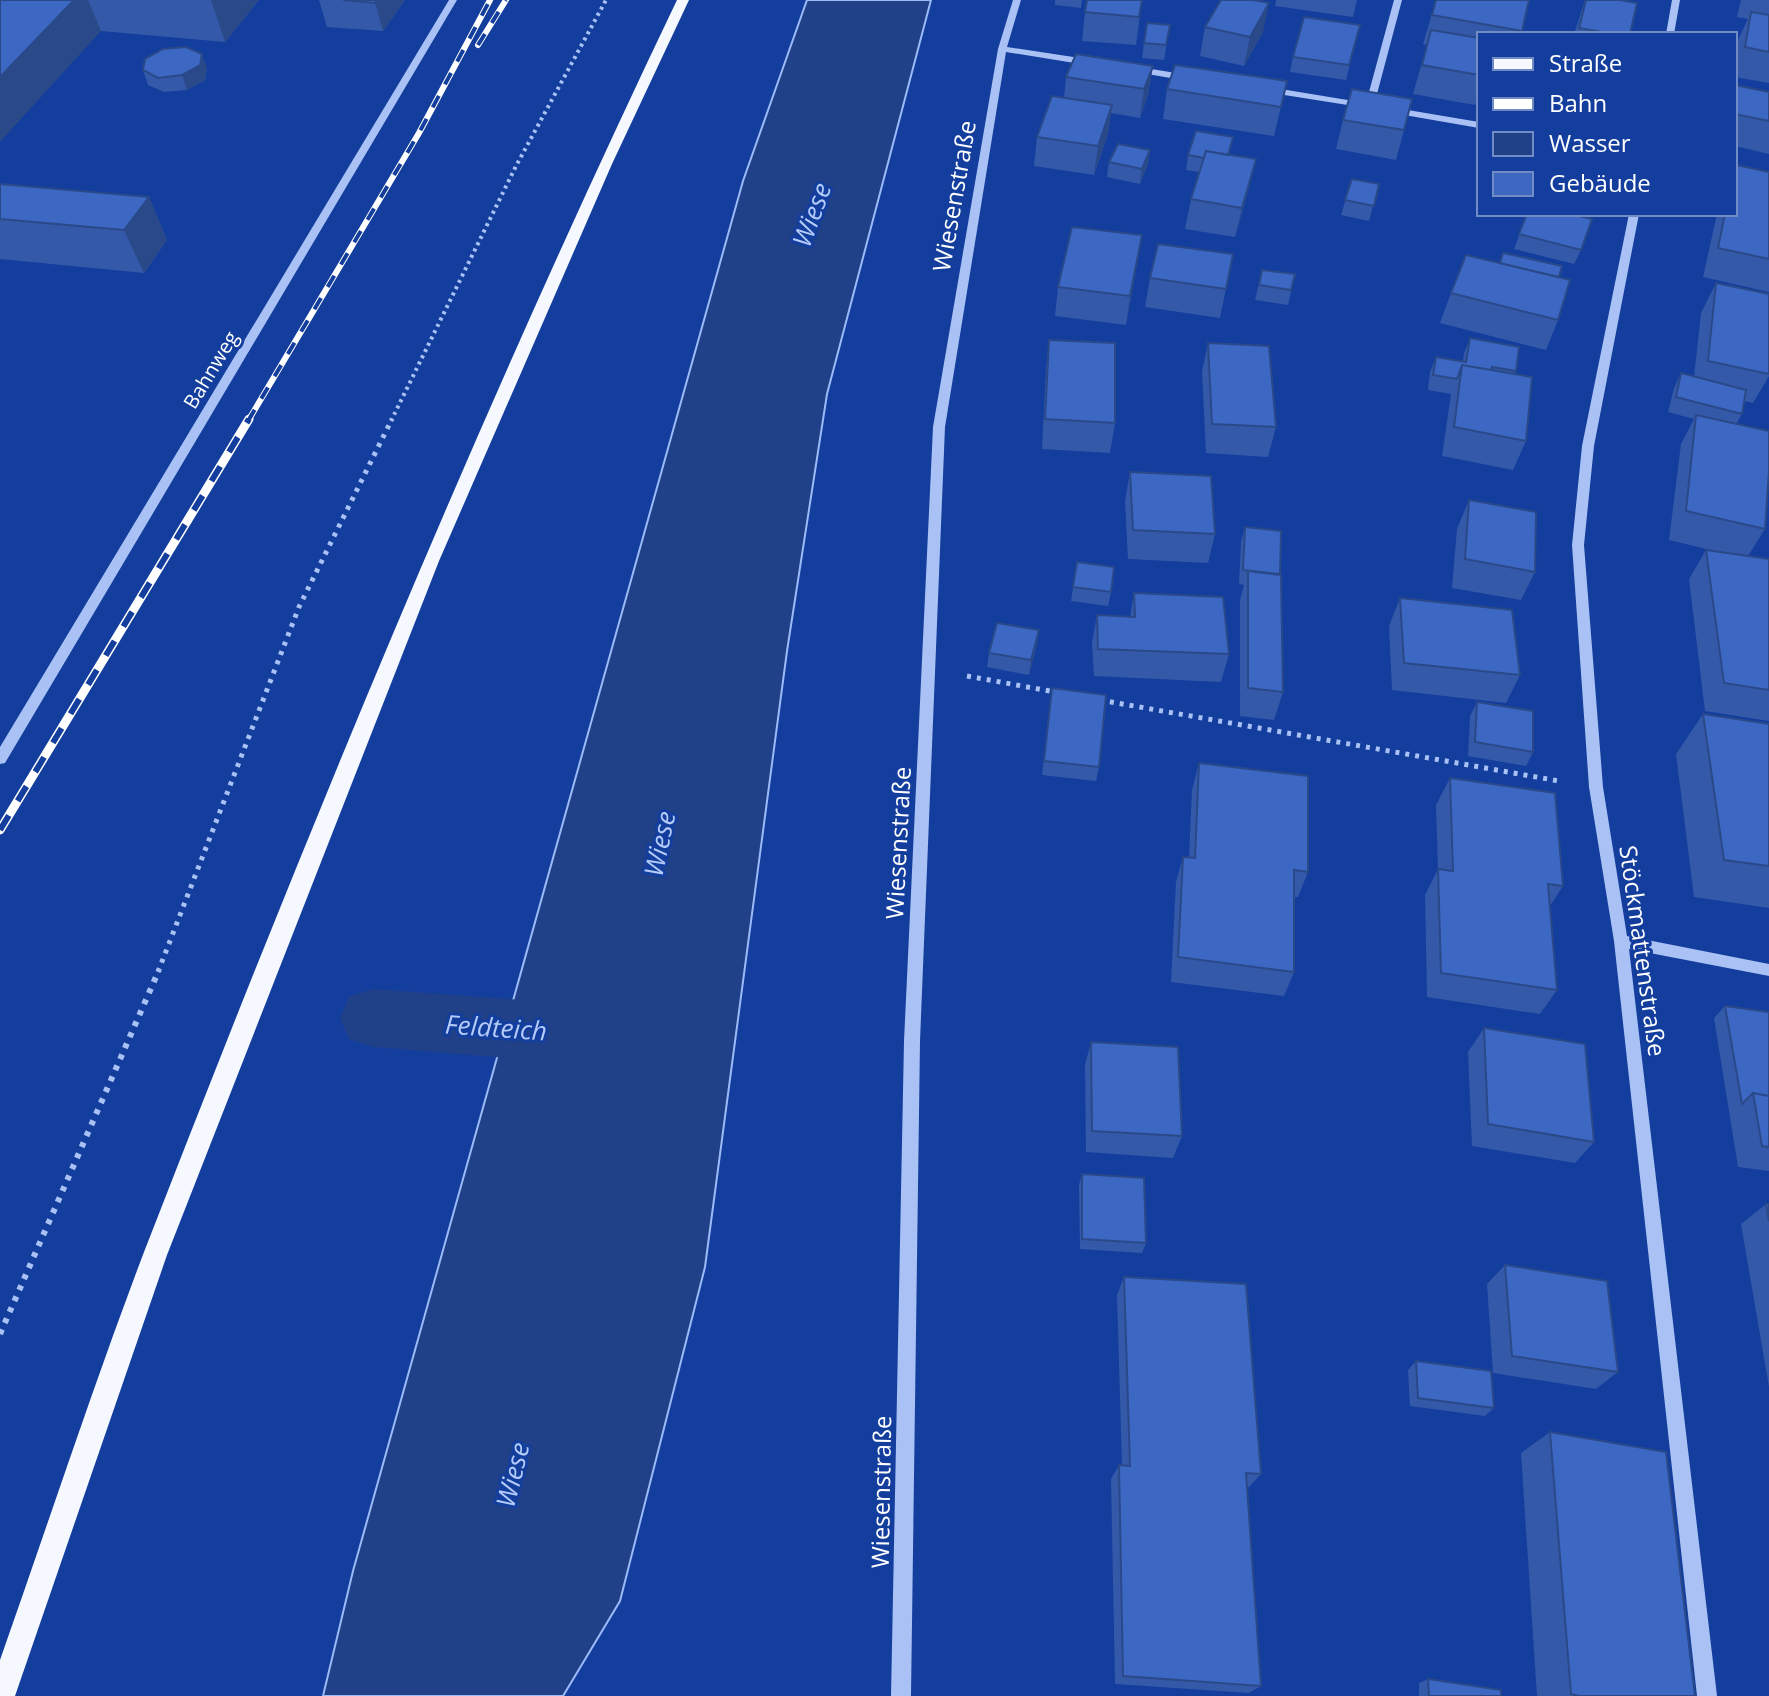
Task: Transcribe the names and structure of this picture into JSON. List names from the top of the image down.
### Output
{
  "streets": {
    "street": ["Wiesenstraße", "Bahnweg", "Stöckmattenstraße"]
  },
  "water": ["Wiese", "Feldteich"],
  "legend": [
    "Straße",
    "Bahn",
    "Wasser",
    "Gebäude"
  ]
}
